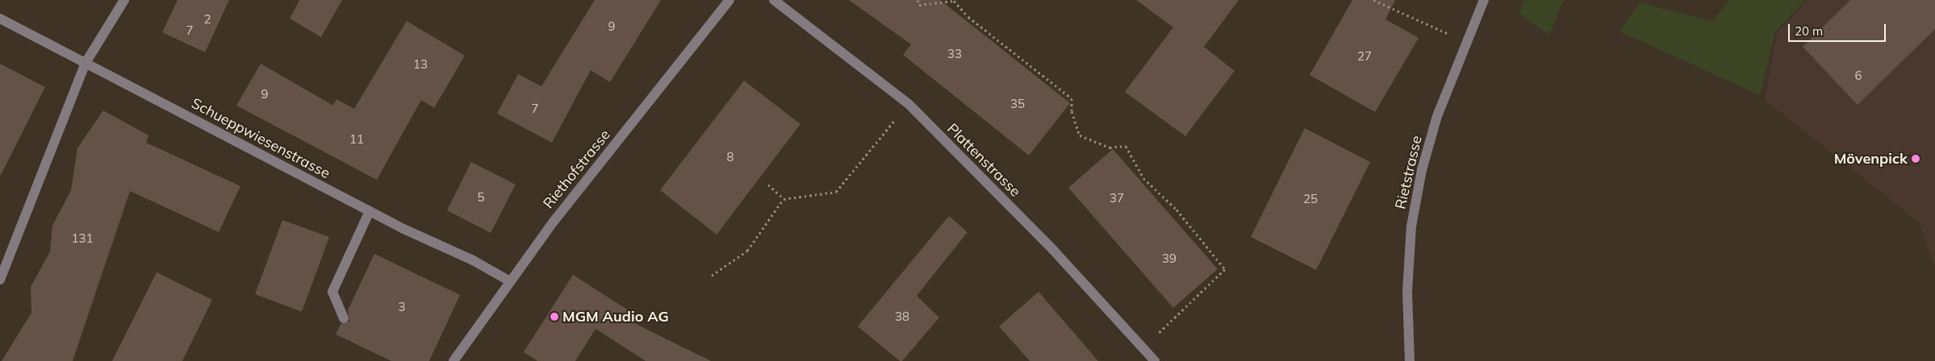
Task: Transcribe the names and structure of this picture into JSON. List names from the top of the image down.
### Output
{
  "streets": {
    "street": [
      "Schueppwiesenstrasse",
      "Plattenstrasse",
      "Riethofstrasse",
      "Rietstrasse"
    ]
  },
  "crossings": [
    ["Schueppwiesenstrasse", "Riethofstrasse"]
  ],
  "places": ["Mövenpick", "MGM Audio AG"],
  "house_numbers": [
    "2",
    "9",
    "7",
    "33",
    "27",
    "13",
    "6",
    "9",
    "35",
    "7",
    "11",
    "8",
    "5",
    "37",
    "25",
    "131",
    "39",
    "3",
    "38"
  ],
  "scale_bar": "20 m"
}
